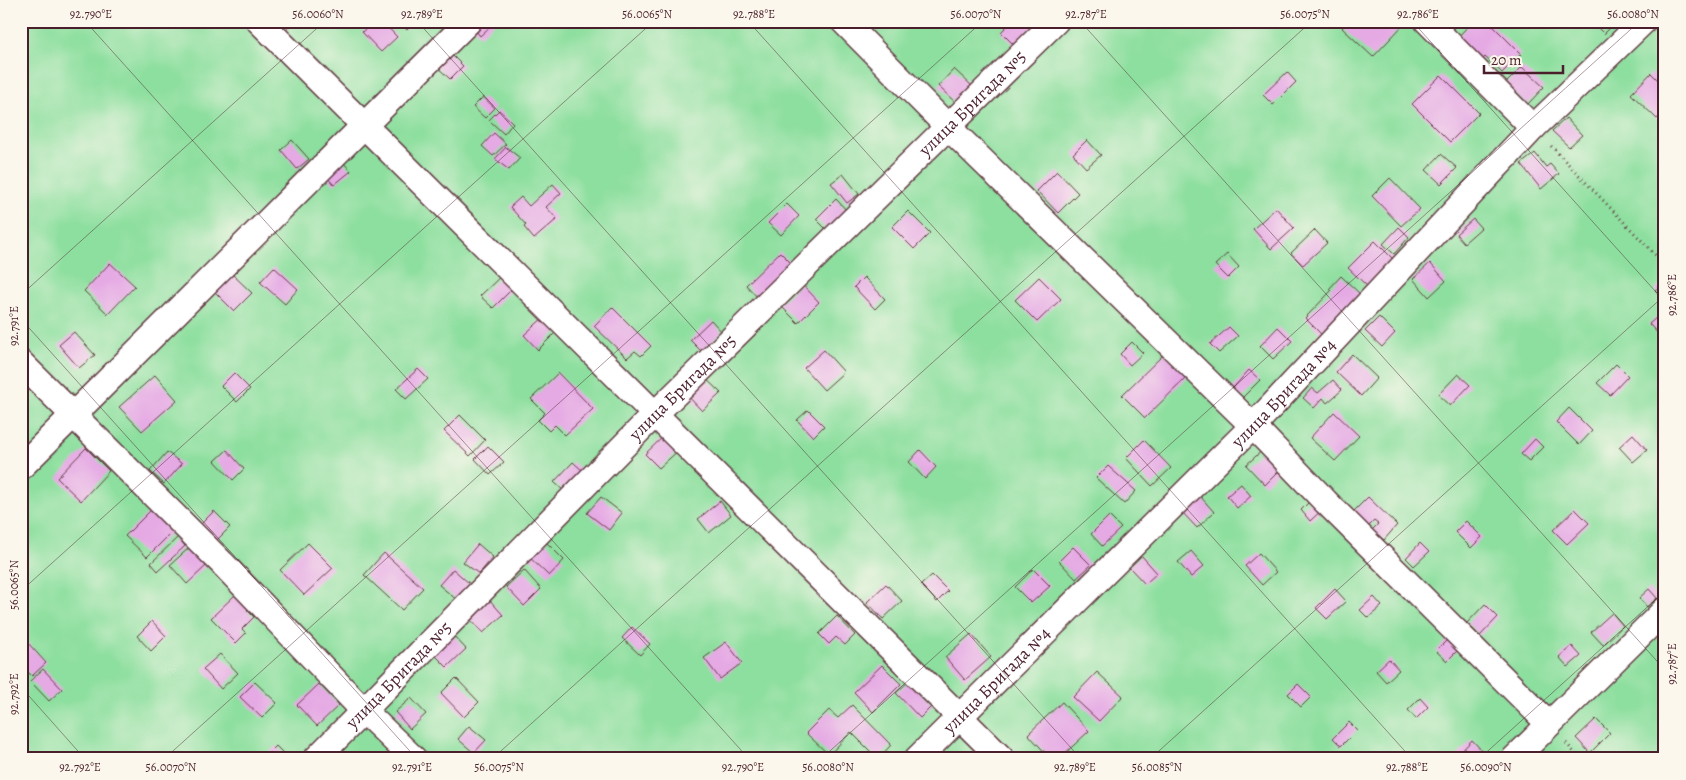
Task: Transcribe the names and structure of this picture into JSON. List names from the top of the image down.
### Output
{
  "streets": {
    "lane": ["улица Бригада №5", "улица Бригада №4"]
  },
  "scale_bar": "20 m",
  "coordinates": [
    "92.790°E",
    "56.0060°N",
    "92.789°E",
    "56.0065°N",
    "92.788°E",
    "56.0070°N",
    "92.787°E",
    "56.0075°N",
    "92.786°E",
    "56.0080°N",
    "92.791°E",
    "92.792°E",
    "56.0085°N",
    "56.0090°N"
  ]
}
